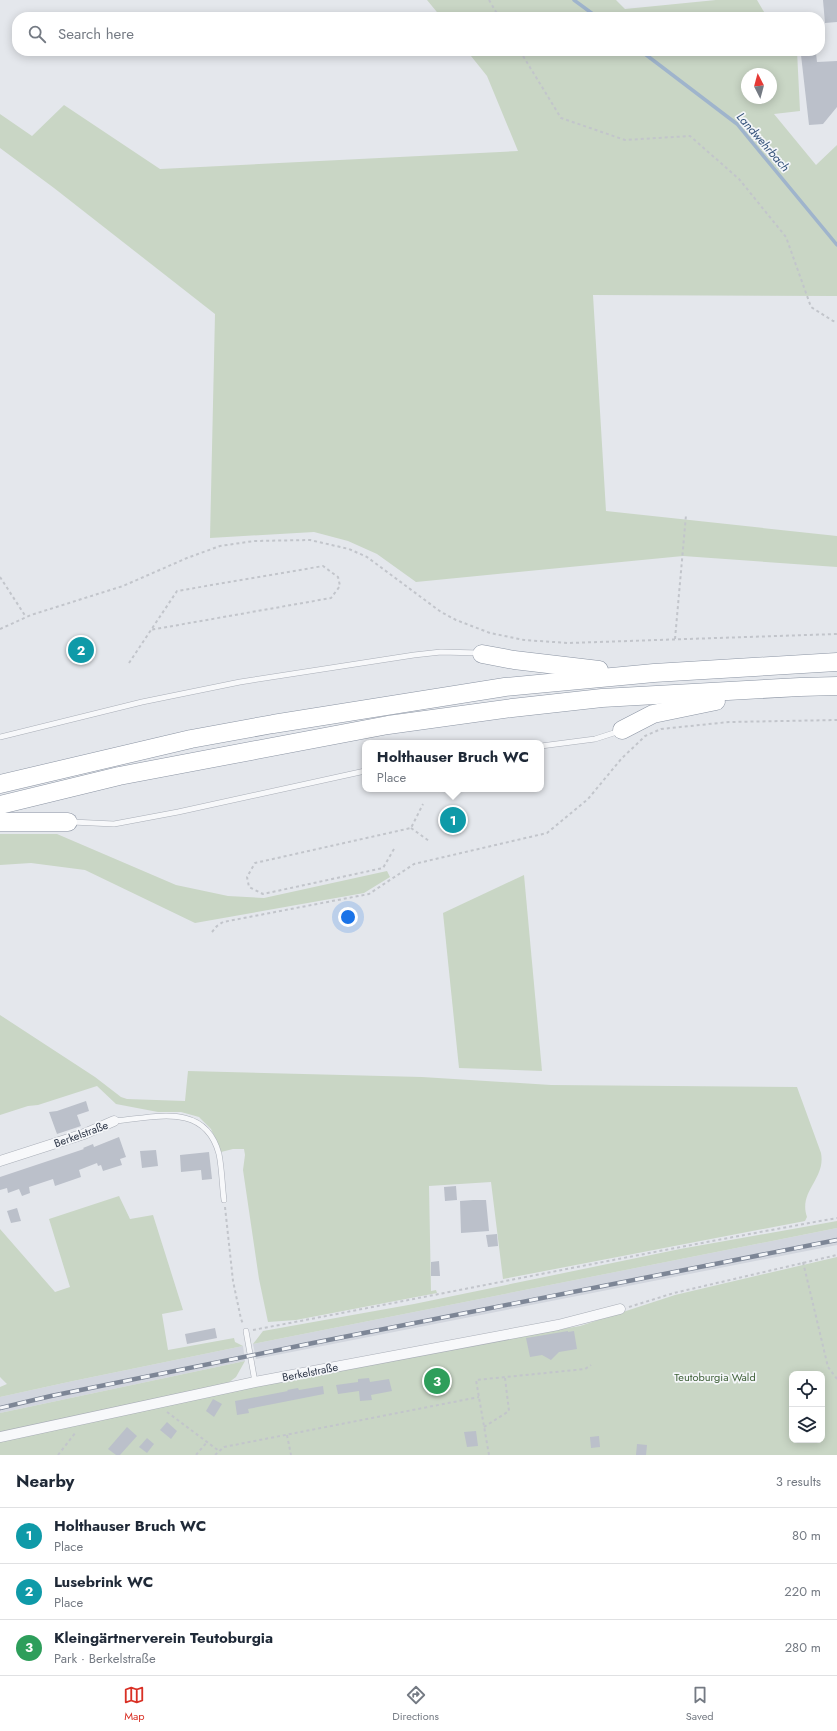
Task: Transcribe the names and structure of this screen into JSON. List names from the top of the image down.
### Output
{
  "streets": {
    "street": ["Berkelstraße"]
  },
  "water": ["Landwehrbach"],
  "parks": ["Teutoburgia Wald"],
  "north": "top",
  "page": {
    "search": "Search here",
    "pins": ["2", "1", "3"],
    "popup": ["Holthauser Bruch WC", "Place"],
    "heading": ["Nearby", "3 results"],
    "list": [
      {
        "mark": "1",
        "name": "Holthauser Bruch WC",
        "note": "Place",
        "value": "80 m"
      },
      {
        "mark": "2",
        "name": "Lusebrink WC",
        "note": "Place",
        "value": "220 m"
      },
      {
        "mark": "3",
        "name": "Kleingärtnerverein Teutoburgia",
        "note": "Park · Berkelstraße",
        "value": "280 m"
      }
    ],
    "nav": ["Map", "Directions", "Saved"]
  }
}
